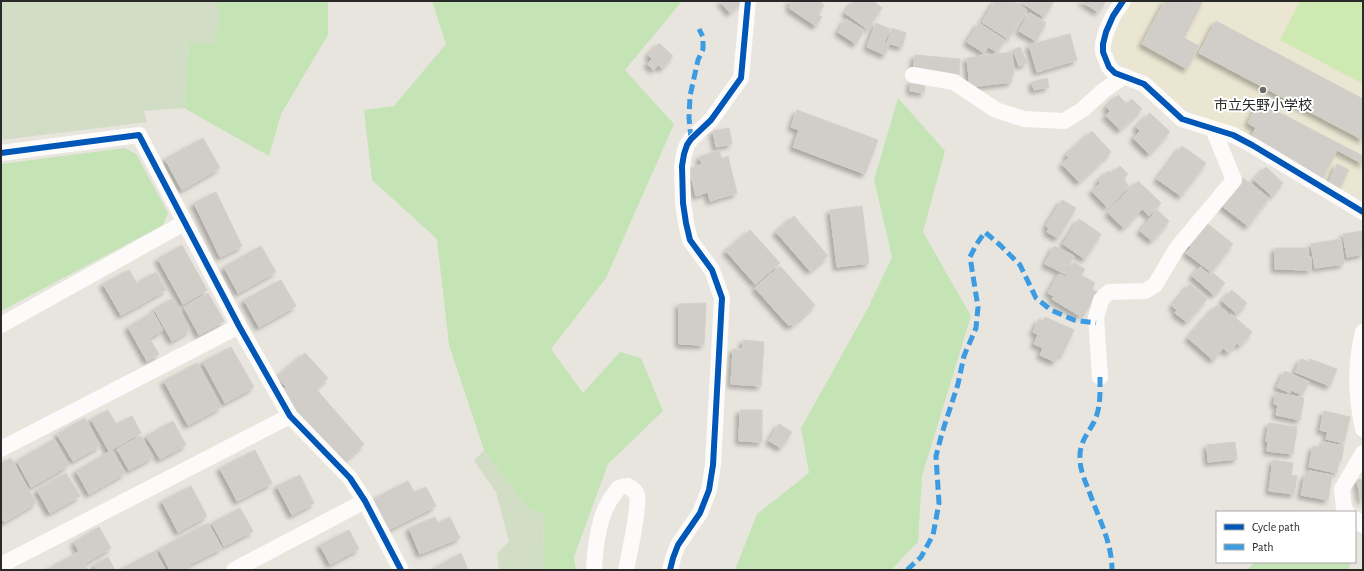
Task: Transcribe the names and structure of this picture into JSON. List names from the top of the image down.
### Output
{
  "places": ["市立矢野小学校"],
  "legend": ["Cycle path", "Path"]
}
